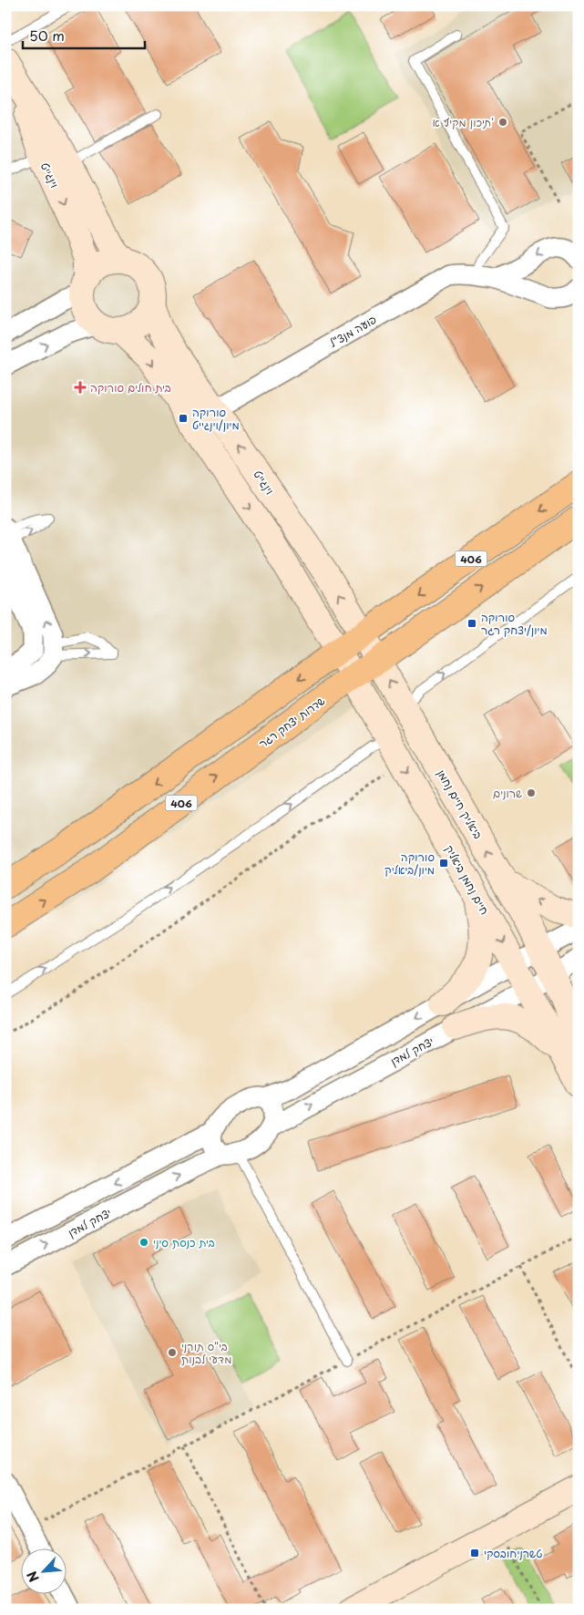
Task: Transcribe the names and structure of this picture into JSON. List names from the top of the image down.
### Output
{
  "streets": {
    "main road": ["406", "שדרות יצחק רגר"],
    "street": [
      "וינגייט",
      "פועה מנצ\"ל",
      "ביאליק חיים נחמן",
      "חיים נחמן ביאליק",
      "יצחק למדן"
    ]
  },
  "crossings": [
    ["וינגייט", "פועה מנצ\"ל"],
    ["וינגייט", "406"],
    ["וינגייט", "שדרות יצחק רגר"],
    ["וינגייט", "ביאליק חיים נחמן"],
    ["שדרות יצחק רגר", "ביאליק חיים נחמן"],
    ["שדרות יצחק רגר", "חיים נחמן ביאליק"],
    ["ביאליק חיים נחמן", "חיים נחמן ביאליק"],
    ["חיים נחמן ביאליק", "יצחק למדן"]
  ],
  "one_way": ["ביאליק חיים נחמן", "חיים נחמן ביאליק"],
  "places": {
    "other": [
      "תיכון מקיף א'",
      "שרונים",
      "בית כנסת סיני",
      "בי\"ס תורני מדעי לבנות"
    ],
    "health": ["בית חולים סורוקה"],
    "transit": [
      "סורוקה מיון/וינגייט",
      "סורוקה מיון/יצחק רגר",
      "סורוקה מיון/ביאליק",
      "טשרניחובסקי"
    ]
  },
  "scale_bar": "50 m",
  "north": "bottom left"
}
